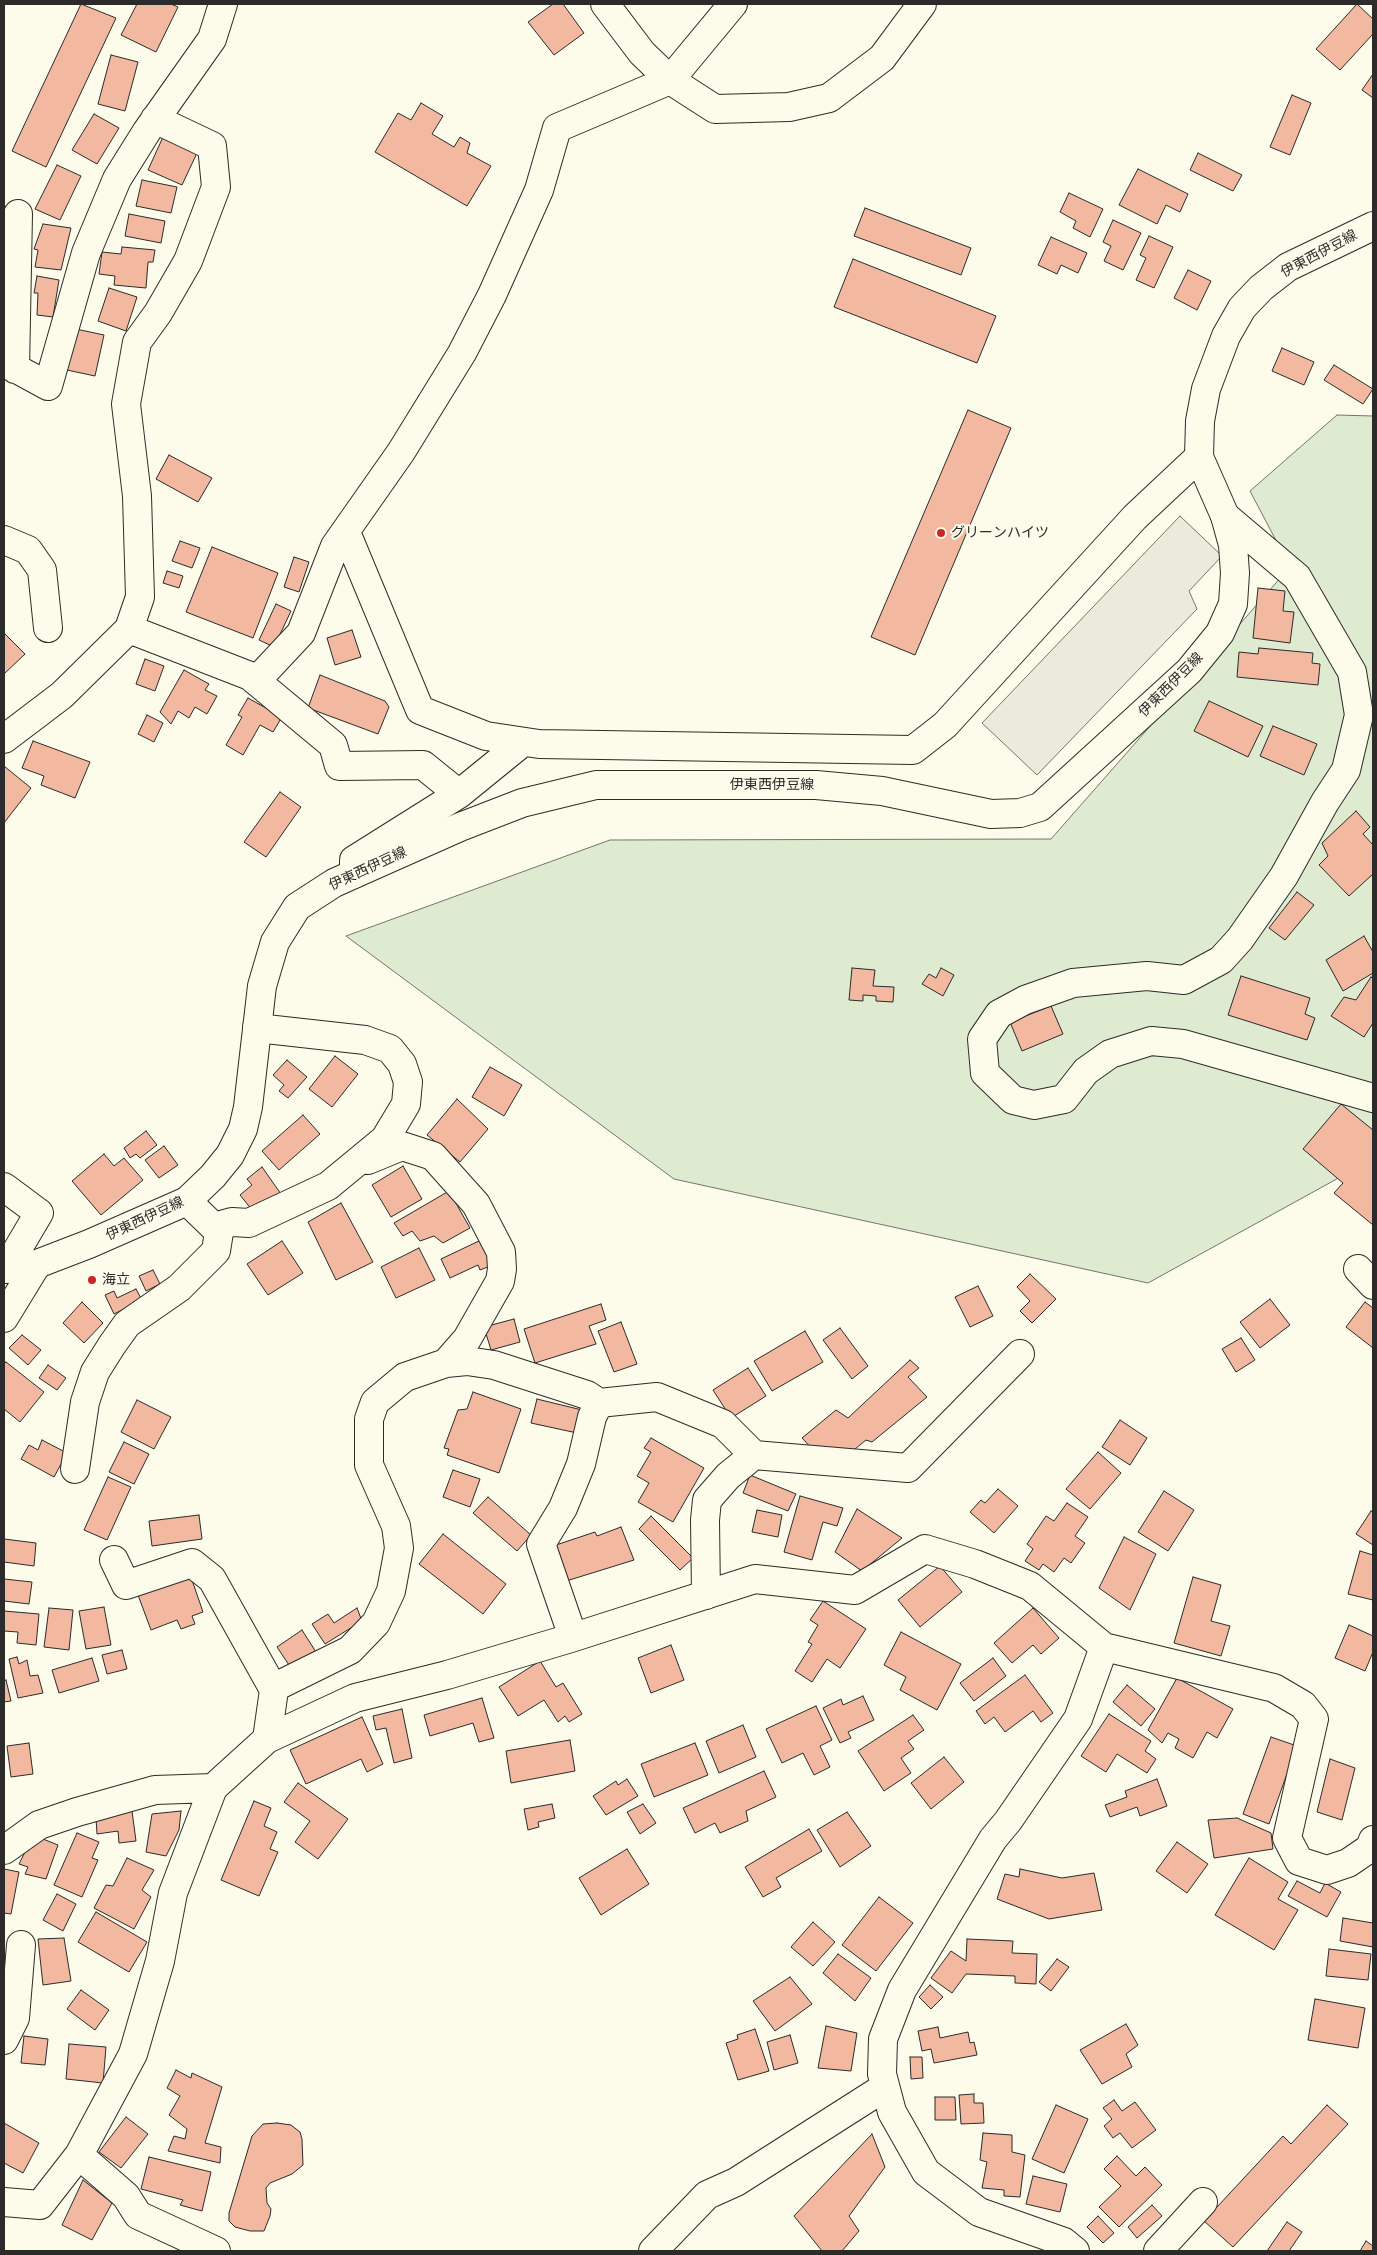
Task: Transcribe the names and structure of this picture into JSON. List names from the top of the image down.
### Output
{
  "streets": {
    "street": ["伊東西伊豆線"]
  },
  "places": ["グリーンハイツ", "海立"]
}
